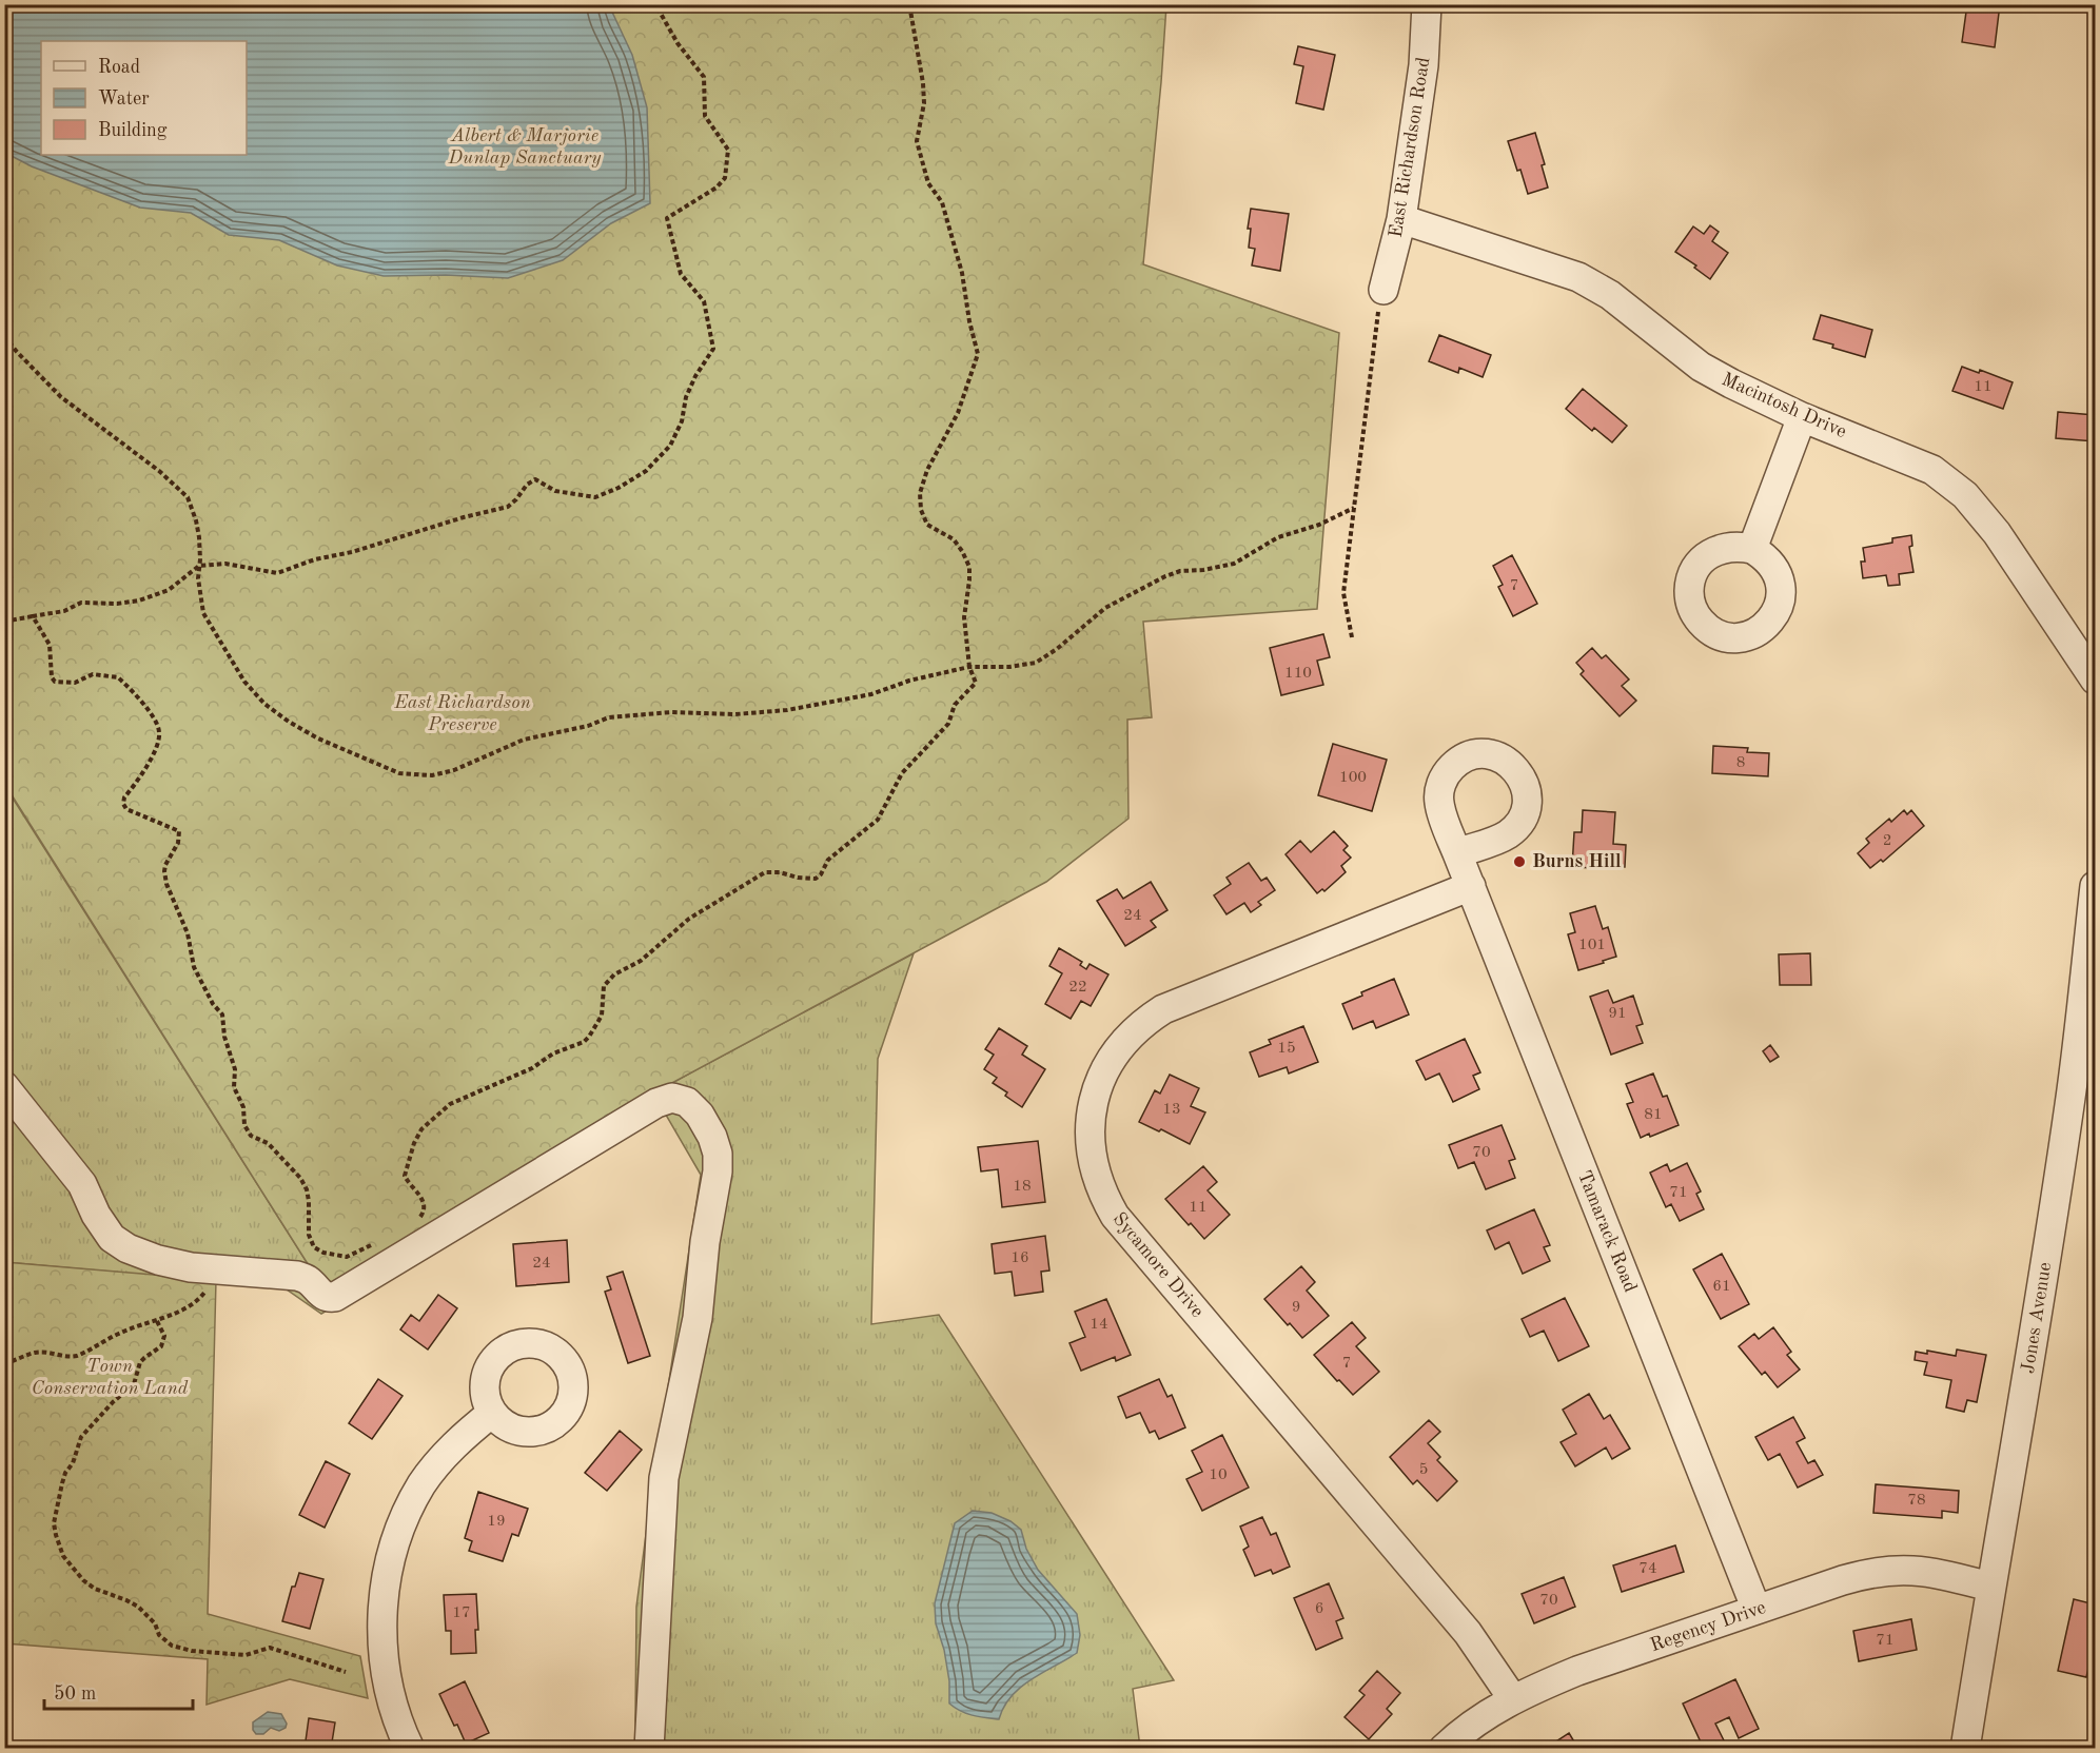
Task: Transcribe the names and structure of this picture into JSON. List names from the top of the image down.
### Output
{
  "streets": {
    "street": [
      "East Richardson Road",
      "Macintosh Drive",
      "Tamarack Road",
      "Sycamore Drive",
      "Jones Avenue",
      "Regency Drive"
    ]
  },
  "crossings": [
    ["East Richardson Road", "Macintosh Drive"],
    ["Tamarack Road", "Sycamore Drive"],
    ["Tamarack Road", "Regency Drive"],
    ["Sycamore Drive", "Regency Drive"],
    ["Jones Avenue", "Regency Drive"]
  ],
  "parks": ["Albert & Marjorie Dunlap Sanctuary", "East Richardson Preserve", "Town Conservation Land"],
  "places": ["Burns Hill"],
  "house_numbers": [
    "11",
    "7",
    "110",
    "8",
    "100",
    "2",
    "24",
    "101",
    "22",
    "91",
    "15",
    "13",
    "81",
    "70",
    "18",
    "71",
    "11",
    "16",
    "24",
    "61",
    "9",
    "14",
    "7",
    "5",
    "10",
    "78",
    "19",
    "74",
    "70",
    "6",
    "17",
    "71"
  ],
  "legend": ["Road", "Water", "Building"],
  "scale_bar": "50 m"
}
